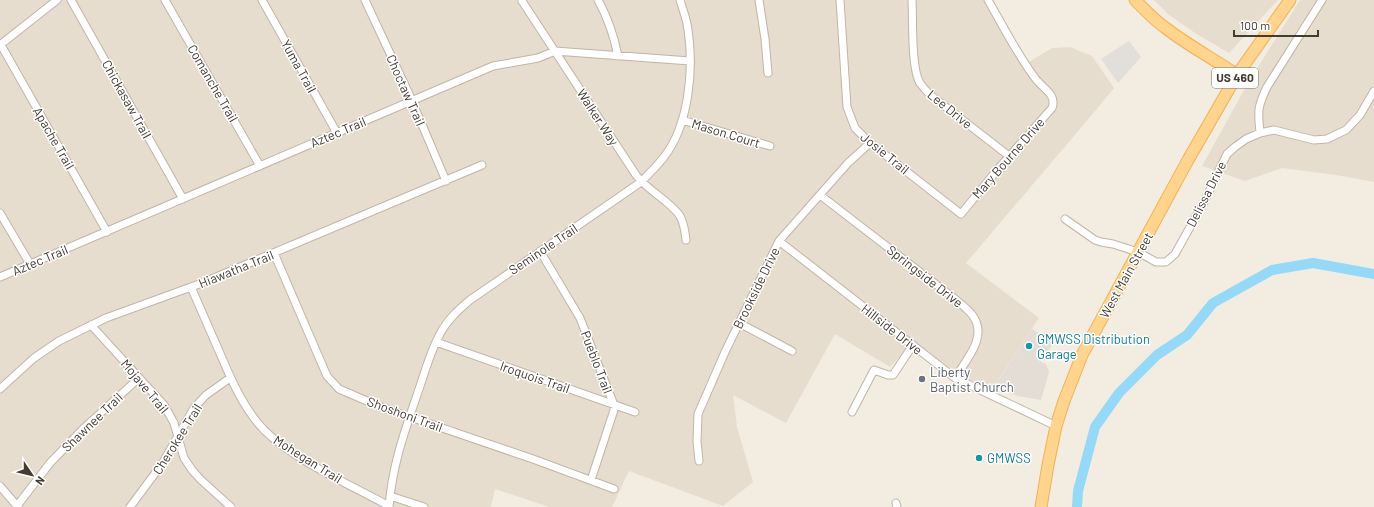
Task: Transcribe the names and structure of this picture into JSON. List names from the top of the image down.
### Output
{
  "streets": {
    "main road": ["US 460", "West Main Street"],
    "street": [
      "Yuma Trail",
      "Comanche Trail",
      "Choctaw Trail",
      "Chickasaw Trail",
      "Lee Drive",
      "Walker Way",
      "Aztec Trail",
      "Mason Court",
      "Apache Trail",
      "Josie Trail",
      "Mary Bourne Drive",
      "Delissa Drive",
      "Seminole Trail",
      "Hiawatha Trail",
      "Springside Drive",
      "Brookside Drive",
      "Hillside Drive",
      "Pueblo Trail",
      "Iroquois Trail",
      "Mojave Trail",
      "Shoshoni Trail",
      "Shawnee Trail",
      "Cherokee Trail",
      "Mohegan Trail"
    ]
  },
  "crossings": [
    ["Yuma Trail", "Aztec Trail"],
    ["US 460", "West Main Street"],
    ["Comanche Trail", "Aztec Trail"],
    ["Choctaw Trail", "Aztec Trail"],
    ["Choctaw Trail", "Hiawatha Trail"],
    ["Chickasaw Trail", "Aztec Trail"],
    ["Lee Drive", "Mary Bourne Drive"],
    ["Walker Way", "Aztec Trail"],
    ["Walker Way", "Seminole Trail"],
    ["Aztec Trail", "Apache Trail"],
    ["Aztec Trail", "Seminole Trail"],
    ["Mason Court", "Seminole Trail"],
    ["Josie Trail", "Mary Bourne Drive"],
    ["Josie Trail", "Brookside Drive"],
    ["Delissa Drive", "West Main Street"],
    ["Seminole Trail", "Pueblo Trail"],
    ["Seminole Trail", "Iroquois Trail"],
    ["Seminole Trail", "Shoshoni Trail"],
    ["Seminole Trail", "Mohegan Trail"],
    ["Hiawatha Trail", "Mojave Trail"],
    ["Hiawatha Trail", "Shoshoni Trail"],
    ["Hiawatha Trail", "Mohegan Trail"],
    ["West Main Street", "Hillside Drive"],
    ["Springside Drive", "Brookside Drive"],
    ["Springside Drive", "Hillside Drive"],
    ["Brookside Drive", "Hillside Drive"],
    ["Pueblo Trail", "Iroquois Trail"],
    ["Pueblo Trail", "Shoshoni Trail"],
    ["Mojave Trail", "Shawnee Trail"],
    ["Mojave Trail", "Cherokee Trail"],
    ["Cherokee Trail", "Mohegan Trail"]
  ],
  "places": ["GMWSS Distribution Garage", "Liberty Baptist Church", "GMWSS"],
  "scale_bar": "100 m",
  "north": "bottom right"
}
